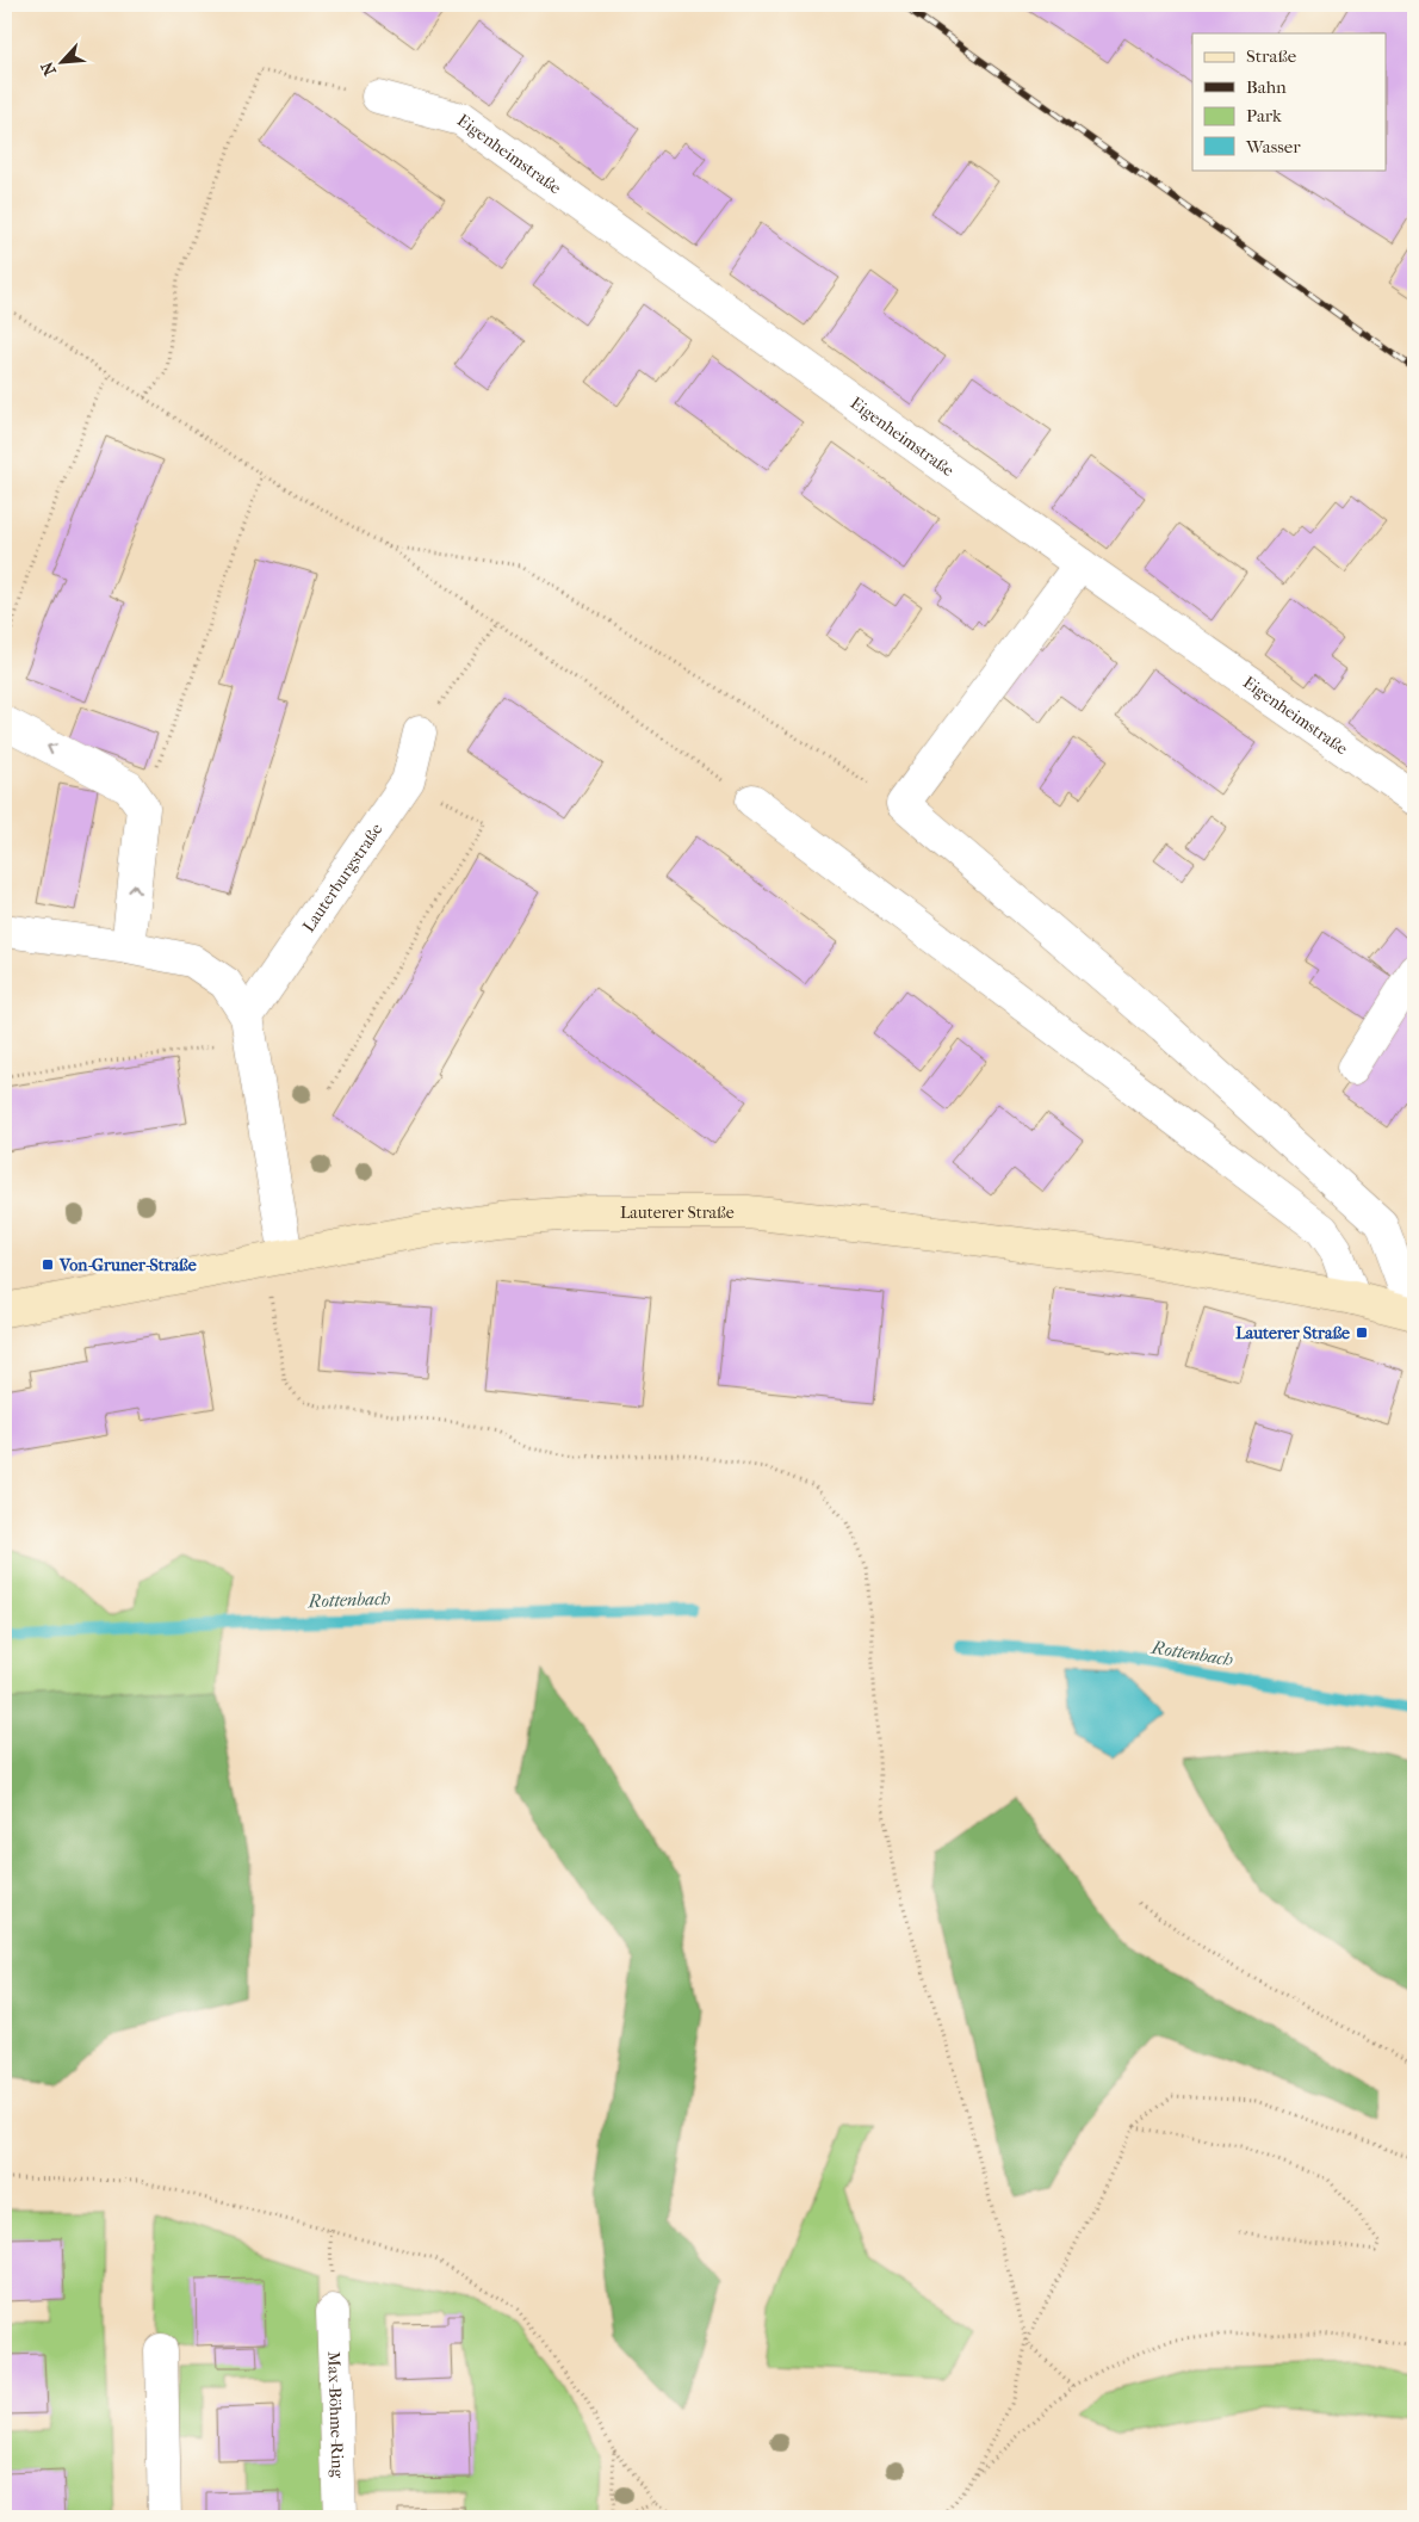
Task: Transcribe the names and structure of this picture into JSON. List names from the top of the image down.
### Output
{
  "streets": {
    "street": [
      "Eigenheimstraße",
      "Lauterburgstraße",
      "Lauterer Straße",
      "Max-Böhme-Ring"
    ]
  },
  "water": ["Rottenbach"],
  "places": {
    "transit": ["Von-Gruner-Straße", "Lauterer Straße"]
  },
  "legend": [
    "Straße",
    "Bahn",
    "Park",
    "Wasser"
  ],
  "north": "bottom left"
}
